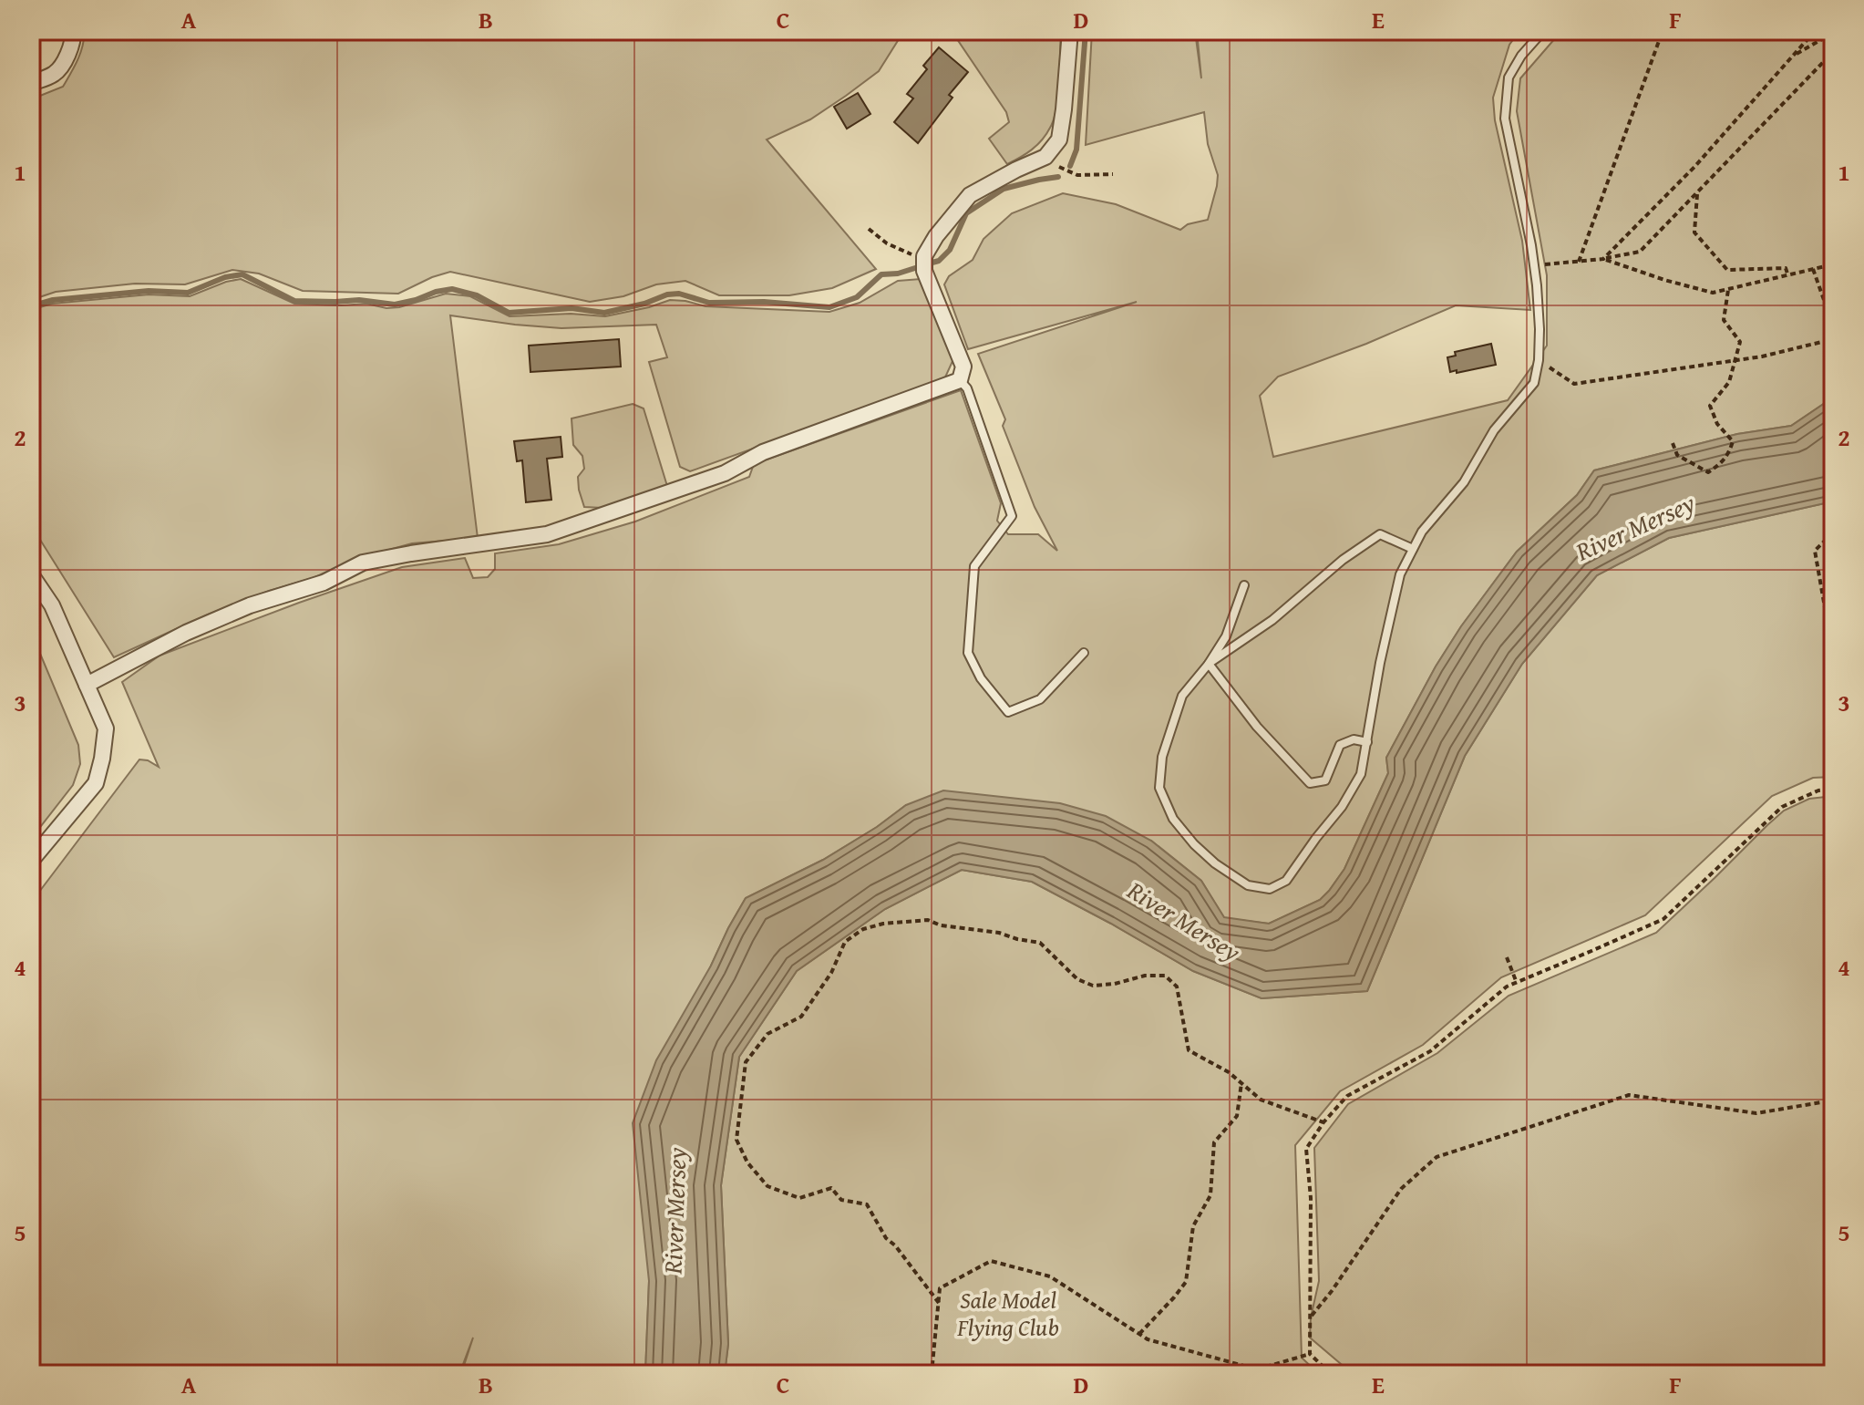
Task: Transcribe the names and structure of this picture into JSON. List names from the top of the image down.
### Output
{
  "water": ["River Mersey"],
  "parks": ["Sale Model Flying Club"],
  "grid": {
    "columns": [
      "A",
      "B",
      "C",
      "D",
      "E",
      "F"
    ],
    "rows": [
      "1",
      "2",
      "3",
      "4",
      "5"
    ]
  }
}
